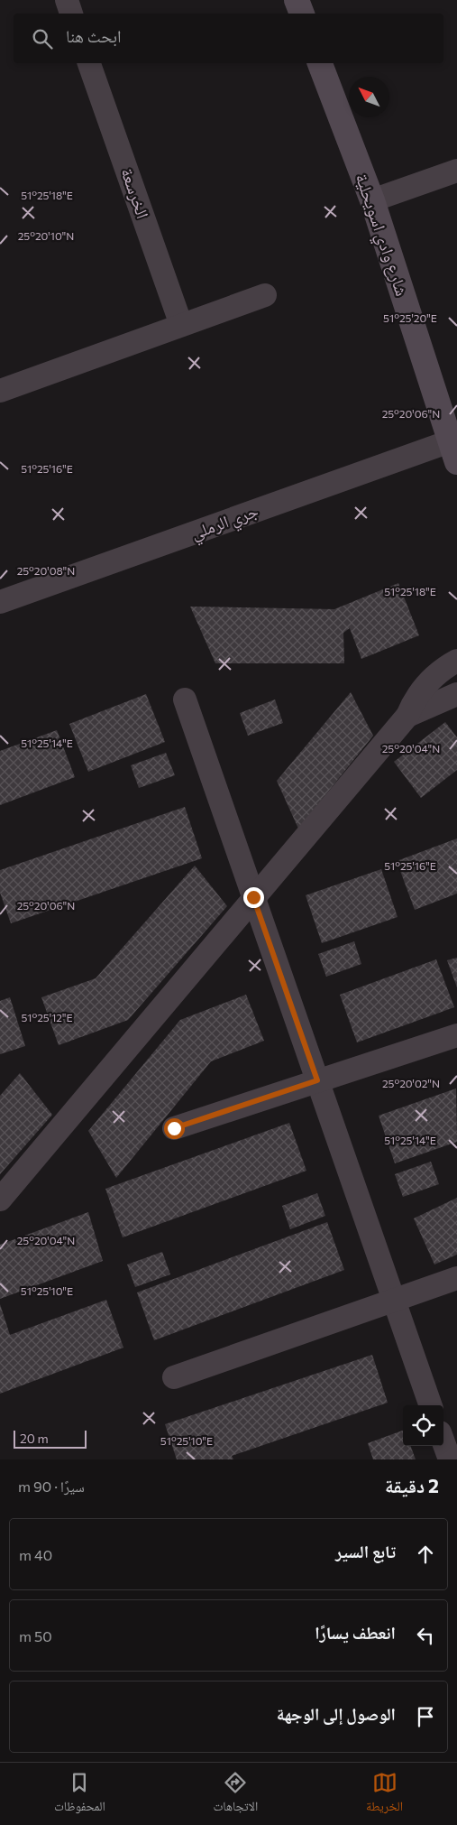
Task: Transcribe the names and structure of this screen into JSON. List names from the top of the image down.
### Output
{
  "streets": {
    "street": ["الخرسعة", "شارع وادي اسويحلية", "جري الرملي"]
  },
  "crossings": [
    ["شارع وادي اسويحلية", "جري الرملي"]
  ],
  "scale_bar": "20 m",
  "north": "top left",
  "page": {
    "search": "ابحث هنا",
    "scale": "20 m",
    "heading": ["2 دقيقة", "سيرًا · 90 m"],
    "list": [
      ["تابع السير", "40 m"],
      ["انعطف يسارًا", "50 m"],
      "الوصول إلى الوجهة"
    ],
    "nav": ["الخريطة", "الاتجاهات", "المحفوظات"]
  },
  "coordinates": [
    "51°25'18\"E",
    "25°20'10\"N",
    "51°25'20\"E",
    "25°20'06\"N",
    "51°25'16\"E",
    "25°20'08\"N",
    "51°25'14\"E",
    "25°20'04\"N",
    "51°25'12\"E",
    "25°20'02\"N",
    "51°25'10\"E"
  ]
}
